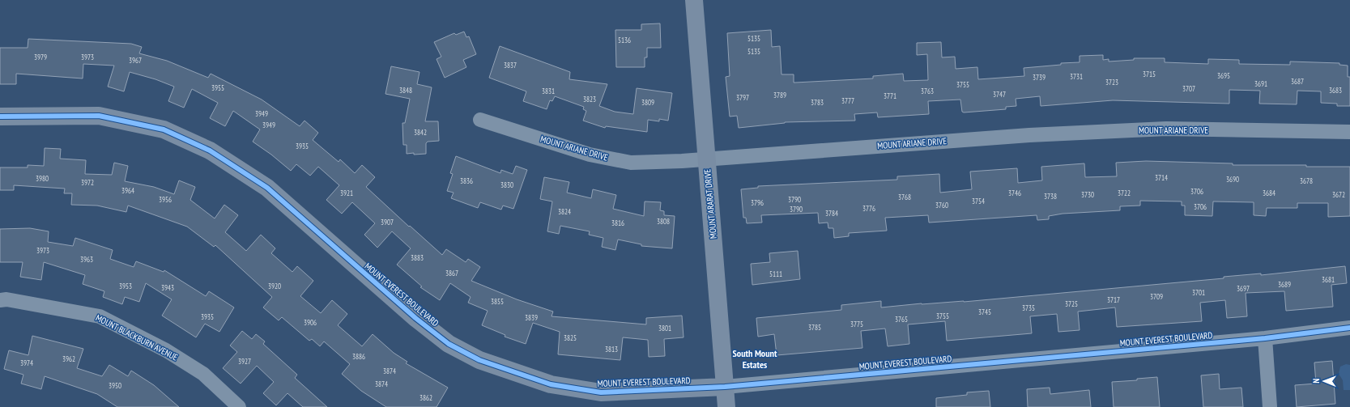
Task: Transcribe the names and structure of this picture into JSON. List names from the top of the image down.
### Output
{
  "streets": {
    "street": [
      "MOUNT ARIANE DRIVE",
      "MOUNT ARARAT DRIVE",
      "MOUNT EVEREST BOULEVARD",
      "MOUNT BLACKBURN AVENUE"
    ]
  },
  "crossings": [
    ["MOUNT ARIANE DRIVE", "MOUNT ARARAT DRIVE"],
    ["MOUNT ARARAT DRIVE", "MOUNT EVEREST BOULEVARD"]
  ],
  "districts": ["South Mount Estates"],
  "house_numbers": [
    "5135",
    "5136",
    "5135",
    "3979",
    "3973",
    "3967",
    "3837",
    "3715",
    "3695",
    "3731",
    "3739",
    "3687",
    "3723",
    "3691",
    "3755",
    "3955",
    "3707",
    "3848",
    "3683",
    "3831",
    "3763",
    "3747",
    "3789",
    "3771",
    "3797",
    "3823",
    "3777",
    "3809",
    "3783",
    "3949",
    "3949",
    "3842",
    "3935",
    "3714",
    "3980",
    "3690",
    "3836",
    "3678",
    "3972",
    "3830",
    "3964",
    "3706",
    "3921",
    "3746",
    "3722",
    "3684",
    "3730",
    "3672",
    "3738",
    "3768",
    "3956",
    "3790",
    "3754",
    "3796",
    "3760",
    "3706",
    "3776",
    "3790",
    "3824",
    "3784",
    "3808",
    "3907",
    "3816",
    "3973",
    "3883",
    "3963",
    "3867",
    "5111",
    "3681",
    "3689",
    "3953",
    "3920",
    "3943",
    "3697",
    "3701",
    "3709",
    "3717",
    "3855",
    "3725",
    "3735",
    "3745",
    "3755",
    "3935",
    "3839",
    "3765",
    "3906",
    "3775",
    "3785",
    "3801",
    "3825",
    "3813",
    "3886",
    "3962",
    "3927",
    "3974",
    "3874",
    "3874",
    "3950",
    "3862"
  ],
  "north": "left"
}
